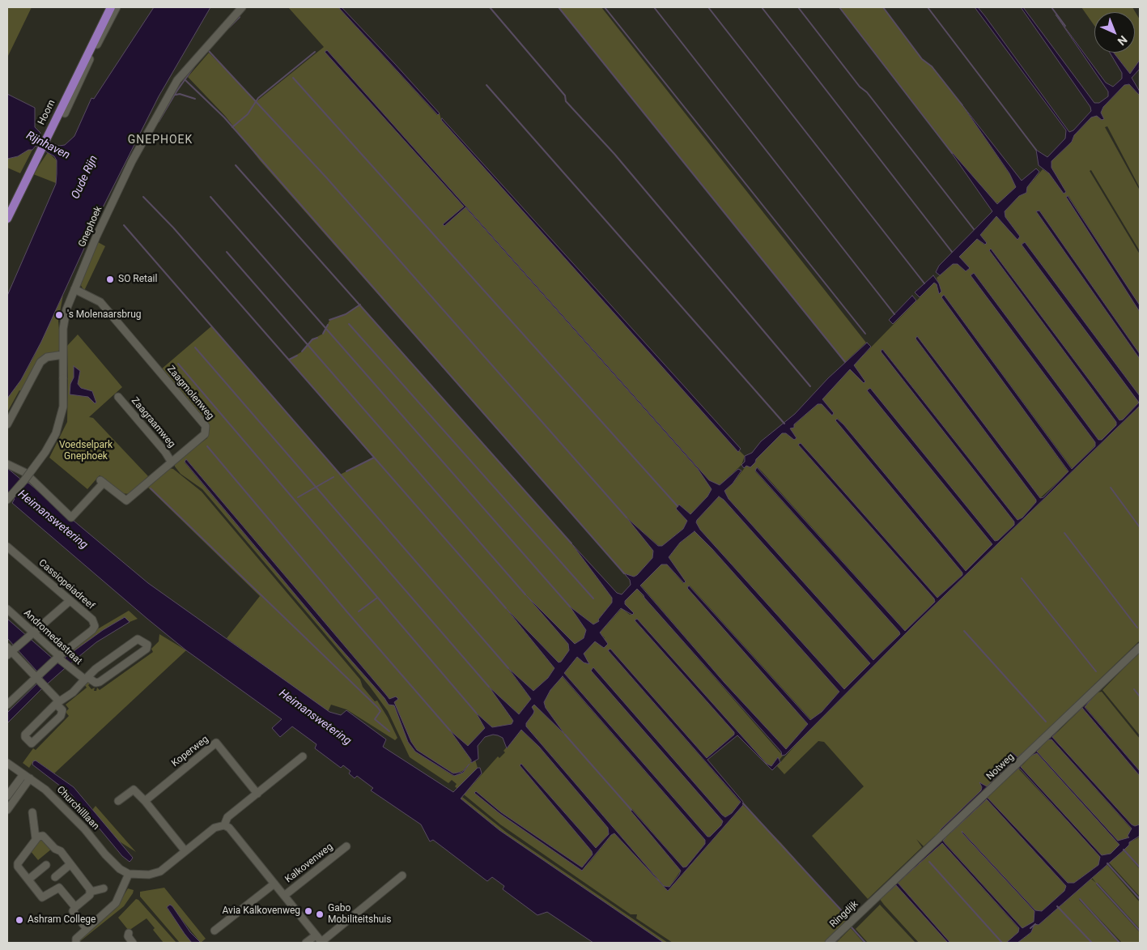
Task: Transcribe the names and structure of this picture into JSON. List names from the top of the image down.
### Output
{
  "streets": {
    "main road": ["Hoorn"],
    "street": [
      "Gnephoek",
      "Zaagmolenweg",
      "Zaagraamweg",
      "Cassiopeiadreef",
      "Andromedastraat",
      "Koperweg",
      "Notweg",
      "Churchilllaan",
      "Kalkovenweg",
      "Ringdijk"
    ]
  },
  "crossings": [
    ["Gnephoek", "Zaagmolenweg"],
    ["Zaagmolenweg", "Zaagraamweg"],
    ["Cassiopeiadreef", "Andromedastraat"],
    ["Notweg", "Ringdijk"]
  ],
  "districts": ["GNEPHOEK"],
  "water": ["Rijnhaven", "Oude Rijn", "Heimanswetering"],
  "parks": ["Voedselpark Gnephoek"],
  "places": [
    "SO Retail",
    "'s Molenaarsbrug",
    "Avia Kalkovenweg",
    "Gabo Mobiliteitshuis",
    "Ashram College"
  ],
  "north": "bottom right"
}
